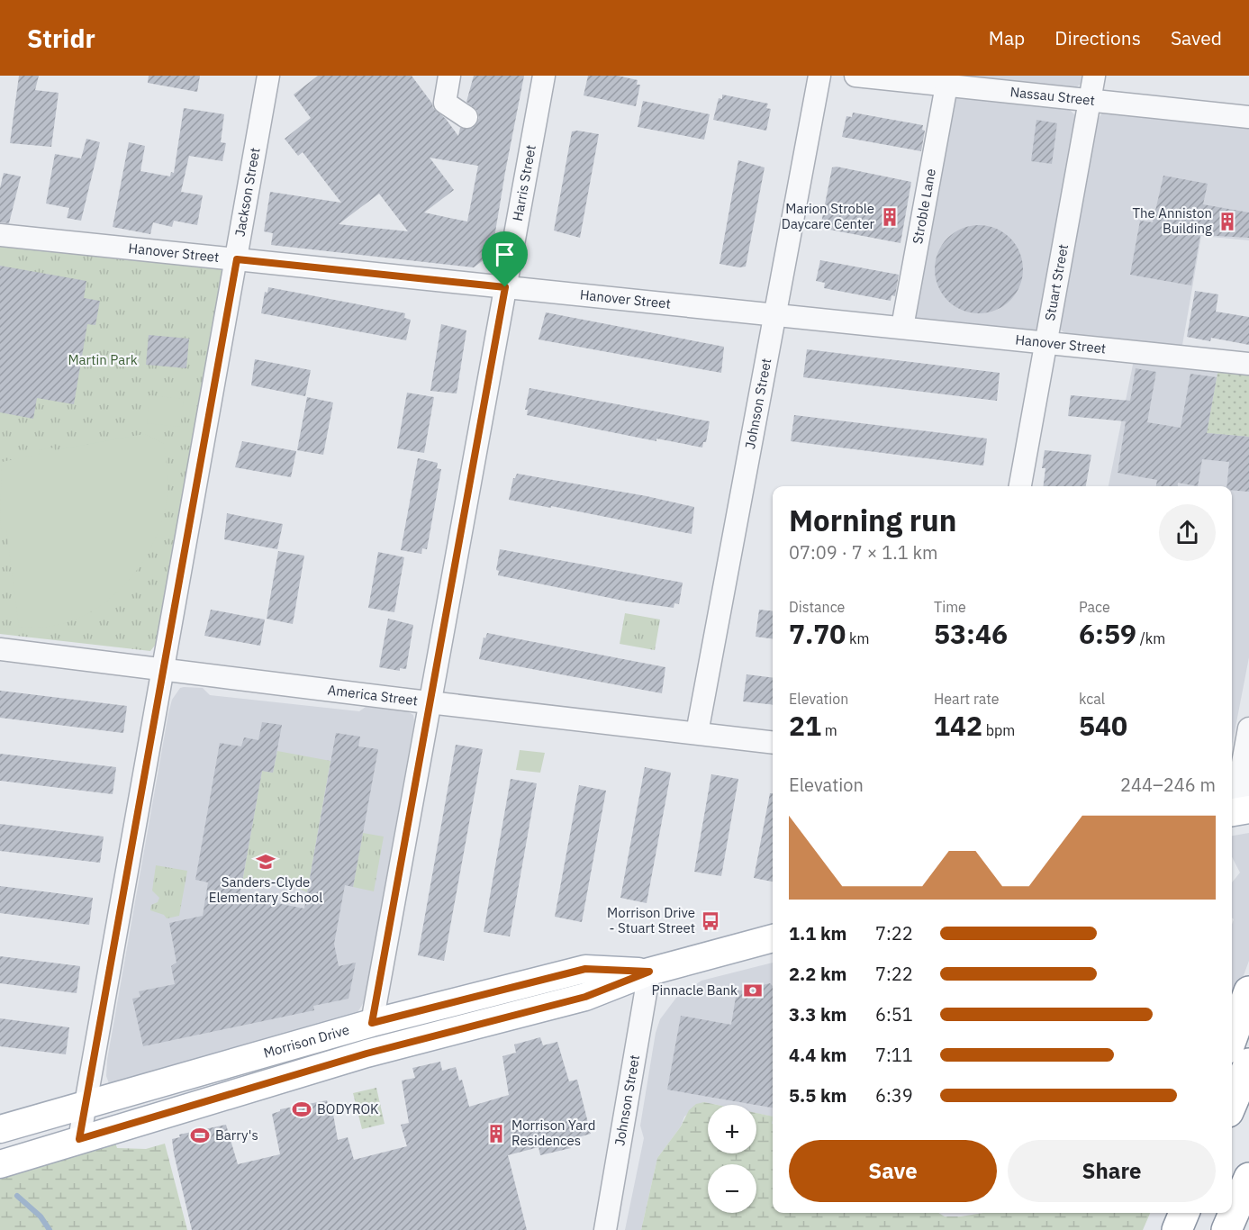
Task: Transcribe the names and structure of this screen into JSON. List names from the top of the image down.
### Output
{
  "streets": {
    "main road": ["Morrison Drive"],
    "street": [
      "Nassau Street",
      "Harris Street",
      "Jackson Street",
      "Stroble Lane",
      "Hanover Street",
      "Stuart Street",
      "Johnson Street",
      "America Street"
    ]
  },
  "crossings": [
    ["Nassau Street", "Stroble Lane"],
    ["Nassau Street", "Stuart Street"],
    ["Harris Street", "Hanover Street"],
    ["Harris Street", "America Street"],
    ["Harris Street", "Morrison Drive"],
    ["Jackson Street", "Hanover Street"],
    ["Jackson Street", "America Street"],
    ["Jackson Street", "Morrison Drive"],
    ["Stroble Lane", "Hanover Street"],
    ["Hanover Street", "Stuart Street"],
    ["Hanover Street", "Johnson Street"],
    ["Johnson Street", "America Street"],
    ["Johnson Street", "Morrison Drive"]
  ],
  "parks": ["Martin Park"],
  "places": {
    "building": ["Marion Stroble Daycare Center", "The Anniston Building", "Morrison Yard Residences"],
    "school or university": ["Sanders-Clyde Elementary School"],
    "bus stop": ["Morrison Drive - Stuart Street"],
    "bank": ["Pinnacle Bank"],
    "sports": ["BODYROK", "Barry's"]
  },
  "page": {
    "header": "Stridr",
    "nav": ["Map", "Directions", "Saved"],
    "heading": ["Morning run", "07:09 · 7 × 1.1 km"],
    "stats": [
      ["Distance", "7.70 km"],
      ["Time", "53:46"],
      ["Pace", "6:59 /km"],
      ["Elevation", "21 m"],
      ["Heart rate", "142 bpm"],
      ["kcal", "540"]
    ],
    "chart": ["Elevation", "244–246 m"],
    "list": [
      {
        "name": "1.1 km",
        "note": "7:22"
      },
      {
        "name": "2.2 km",
        "note": "7:22"
      },
      {
        "name": "3.3 km",
        "note": "6:51"
      },
      {
        "name": "4.4 km",
        "note": "7:11"
      },
      {
        "name": "5.5 km",
        "note": "6:39"
      }
    ],
    "map_buttons": ["+", "−"],
    "buttons": ["Save", "Share"]
  }
}
